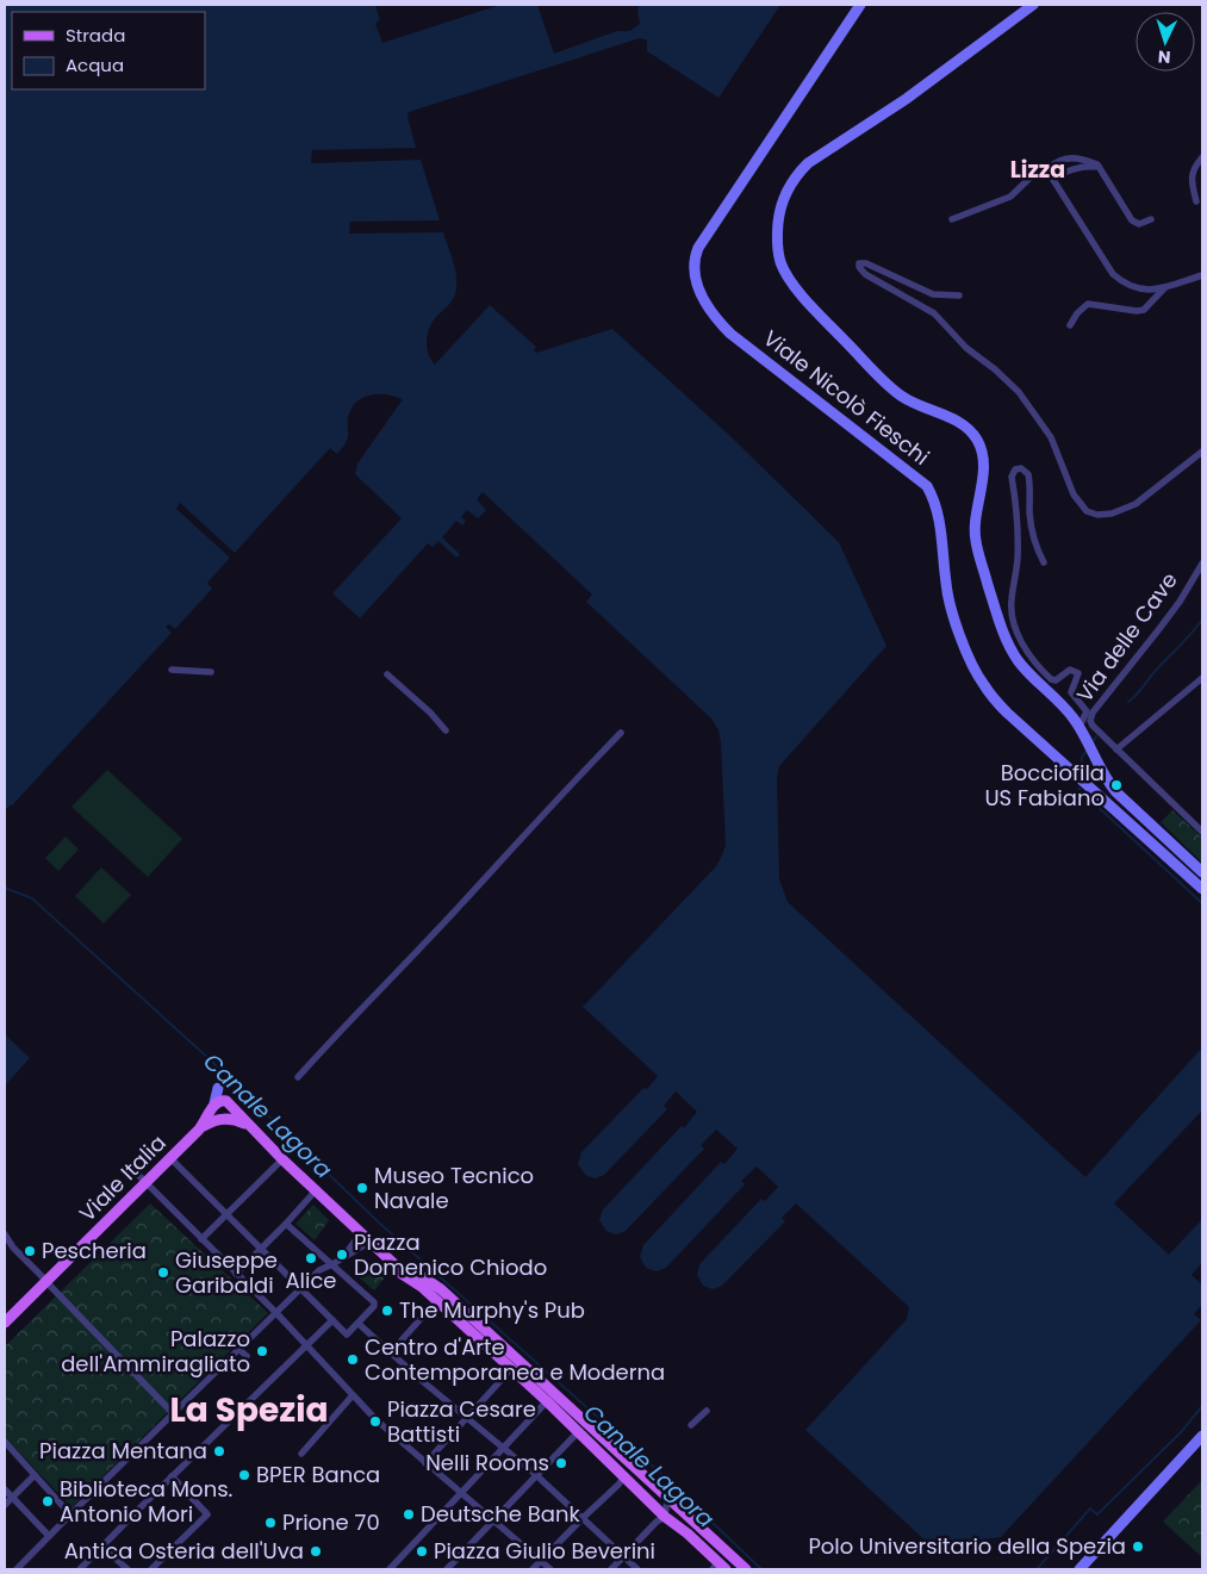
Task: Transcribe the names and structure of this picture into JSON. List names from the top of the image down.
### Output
{
  "streets": {
    "main road": ["Viale Nicolò Fieschi", "Viale Italia"],
    "street": ["Via delle Cave"]
  },
  "districts": ["Lizza", "La Spezia"],
  "water": ["Canale Lagora"],
  "places": [
    "Bocciofila US Fabiano",
    "Museo Tecnico Navale",
    "Pescheria",
    "Piazza Domenico Chiodo",
    "Alice",
    "Giuseppe Garibaldi",
    "The Murphy's Pub",
    "Palazzo dell'Ammiragliato",
    "Centro d'Arte Contemporanea e Moderna",
    "Piazza Cesare Battisti",
    "Piazza Mentana",
    "Nelli Rooms",
    "BPER Banca",
    "Biblioteca Mons. Antonio Mori",
    "Deutsche Bank",
    "Prione 70",
    "Polo Universitario della Spezia",
    "Antica Osteria dell'Uva",
    "Piazza Giulio Beverini"
  ],
  "legend": ["Strada", "Acqua"],
  "north": "bottom"
}
